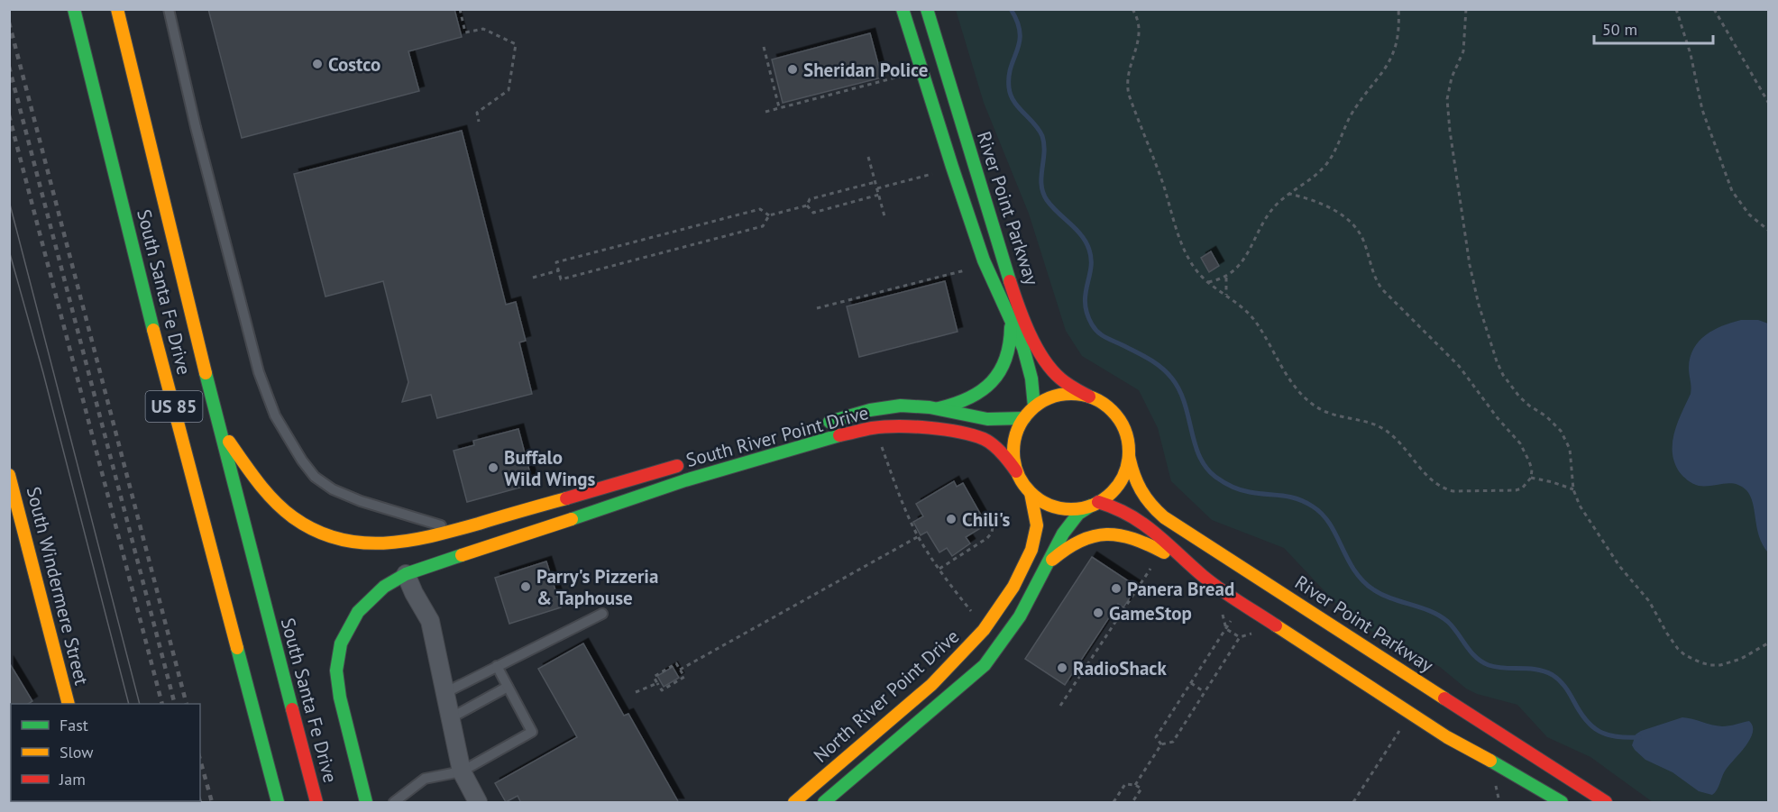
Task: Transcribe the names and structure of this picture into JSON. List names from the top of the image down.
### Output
{
  "streets": {
    "main road": [
      "River Point Parkway",
      "South Santa Fe Drive",
      "US 85",
      "South River Point Drive",
      "South Windermere Street",
      "North River Point Drive"
    ]
  },
  "crossings": [
    ["River Point Parkway", "South River Point Drive"],
    ["River Point Parkway", "North River Point Drive"],
    ["South Santa Fe Drive", "South River Point Drive"],
    ["South River Point Drive", "North River Point Drive"]
  ],
  "places": [
    "Costco",
    "Sheridan Police",
    "Buffalo Wild Wings",
    "Chili's",
    "Parry's Pizzeria & Taphouse",
    "Panera Bread",
    "GameStop",
    "RadioShack"
  ],
  "legend": ["Fast", "Slow", "Jam"],
  "scale_bar": "50 m"
}
